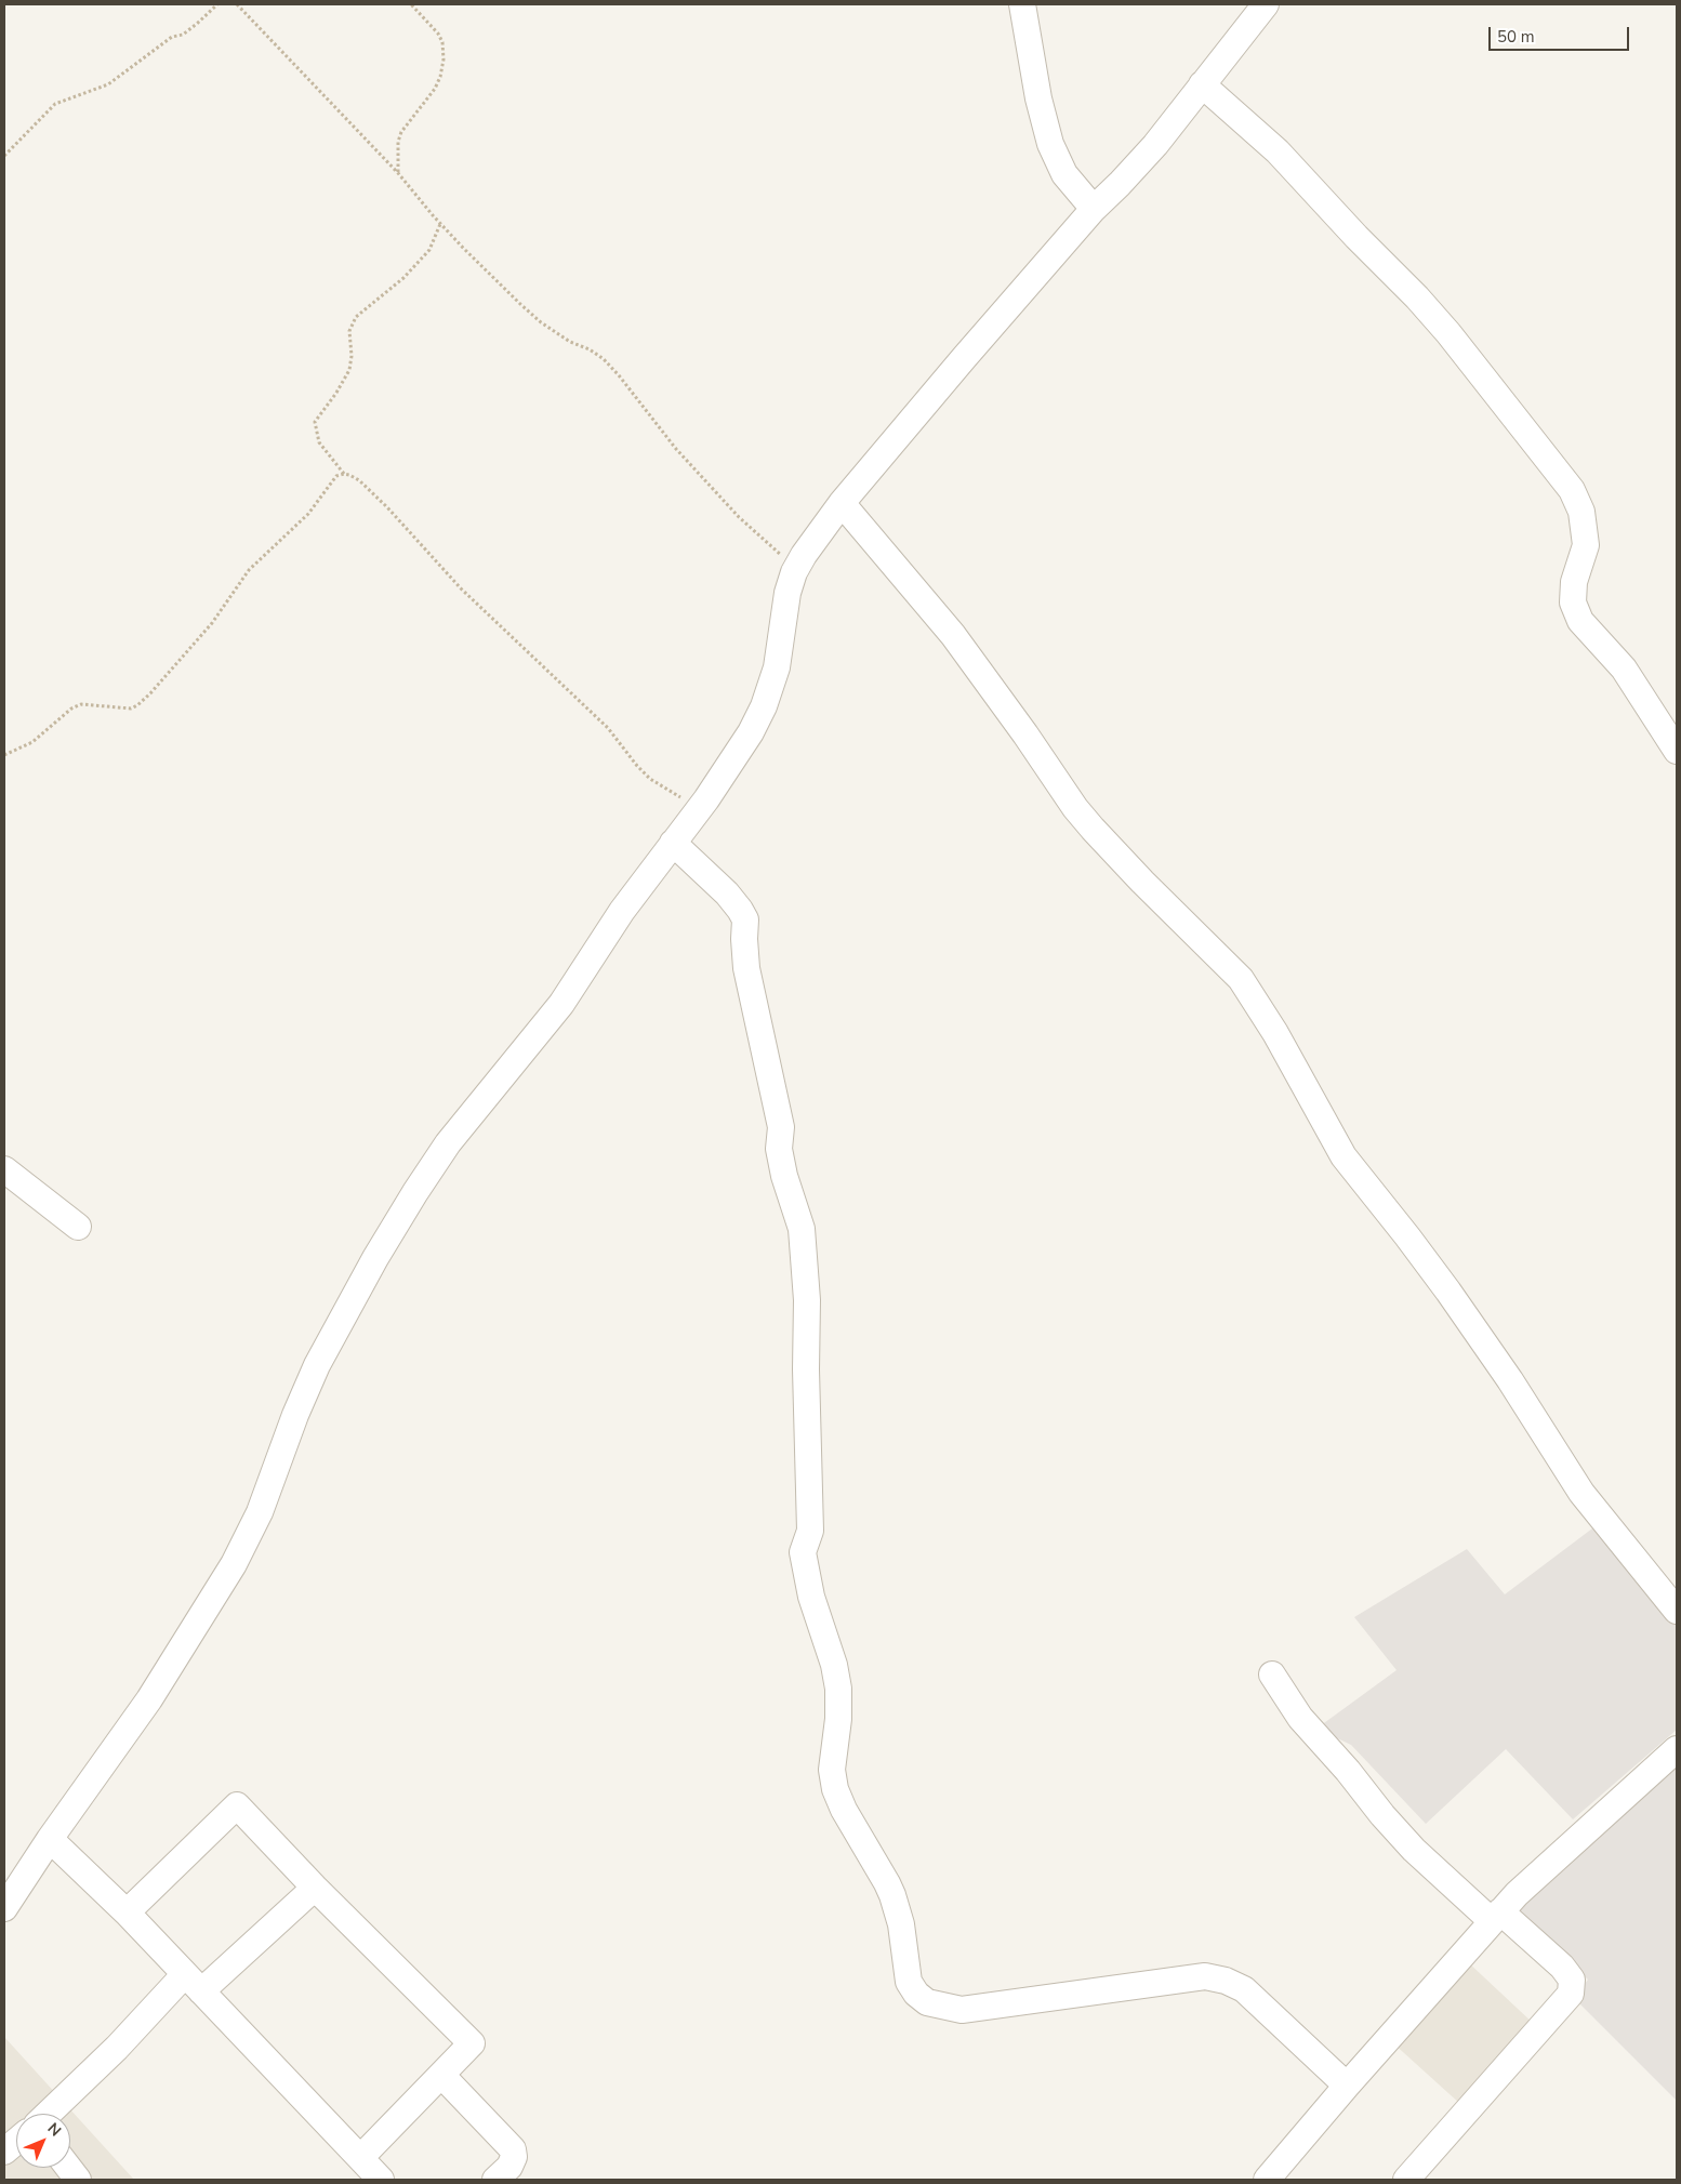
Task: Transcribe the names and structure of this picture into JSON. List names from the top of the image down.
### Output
{
  "scale_bar": "50 m",
  "north": "top right"
}
